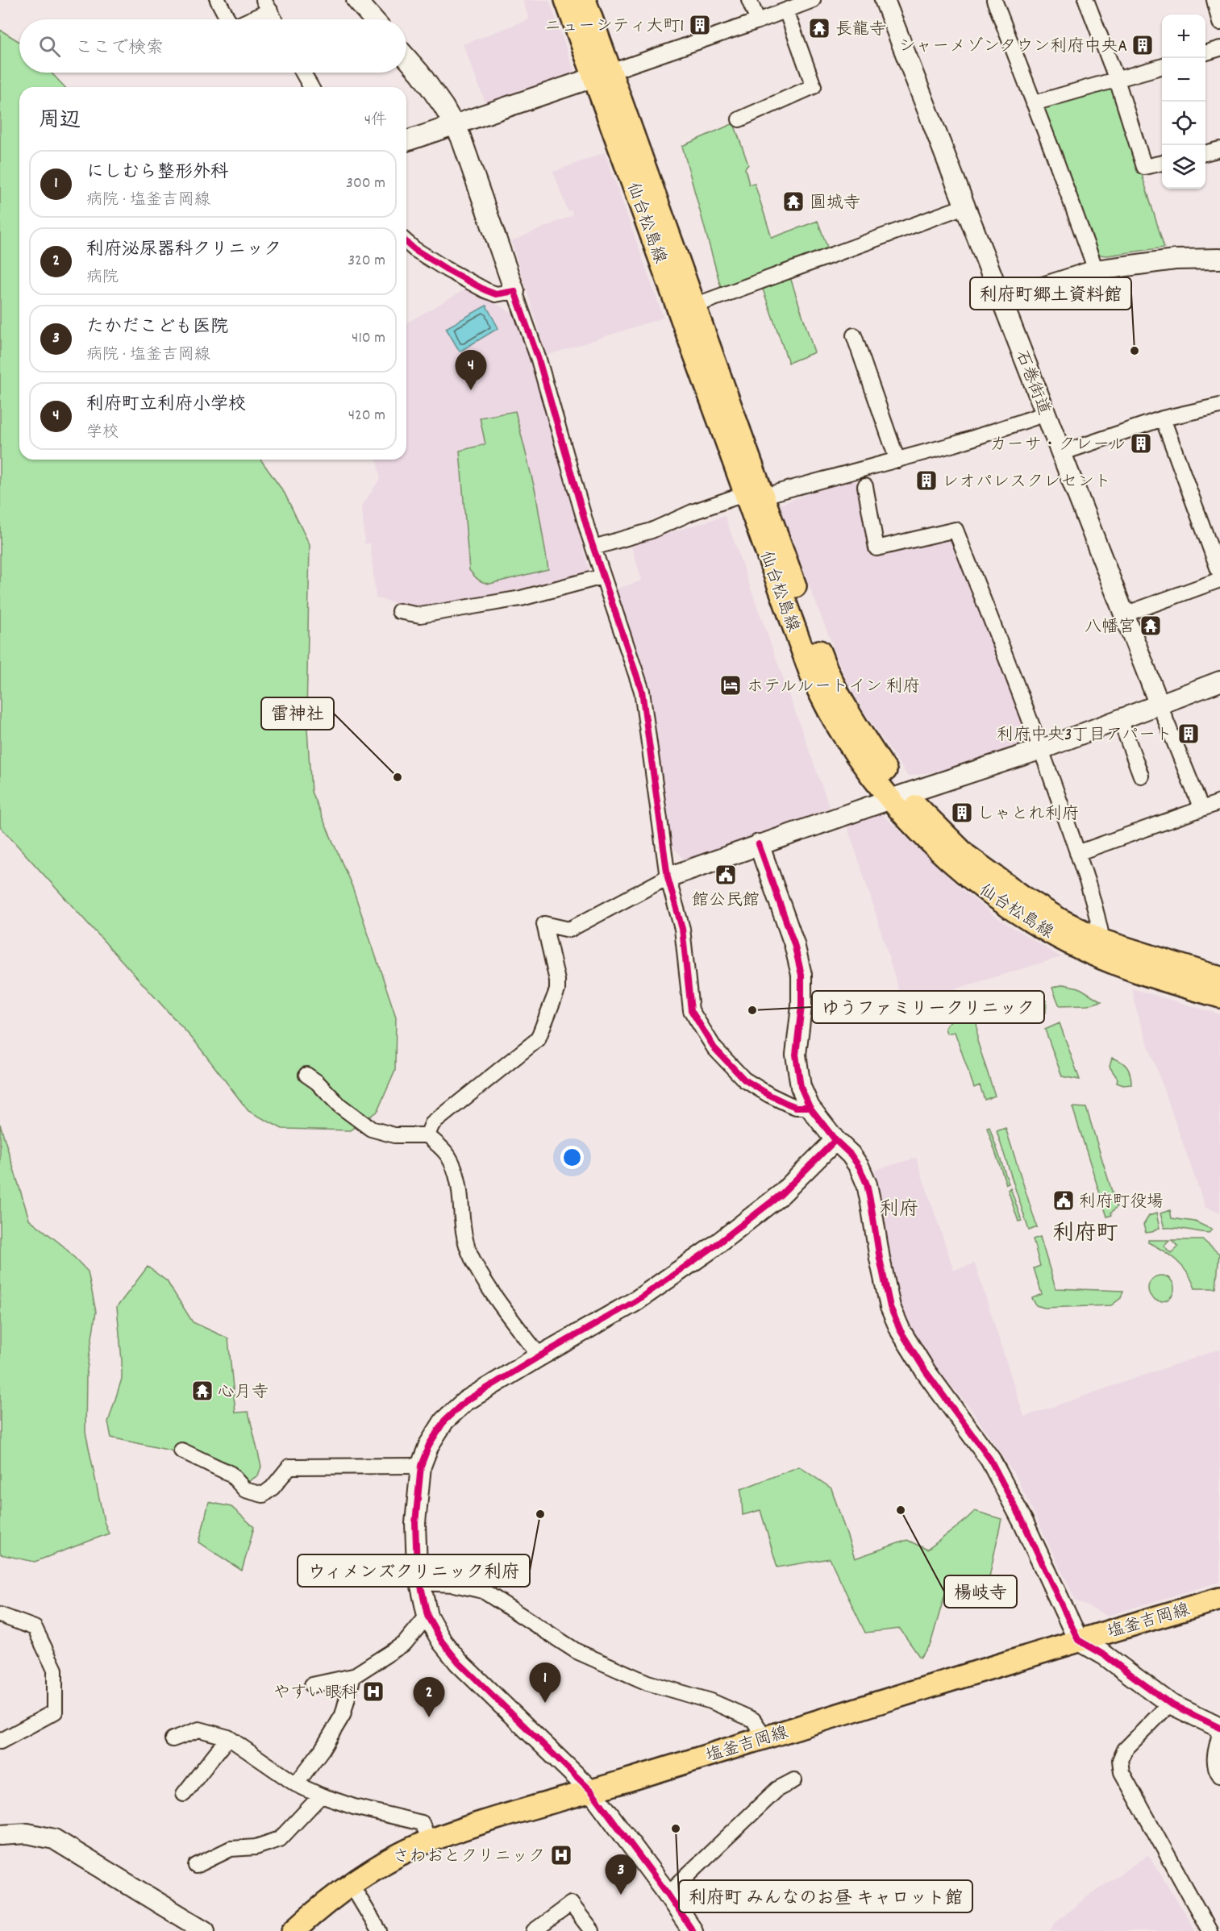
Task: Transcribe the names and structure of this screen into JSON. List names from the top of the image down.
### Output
{
  "streets": {
    "main road": ["仙台松島線", "塩釜吉岡線"],
    "street": ["石巻街道"]
  },
  "districts": ["利府", "利府町"],
  "places": {
    "building": [
      "ニューシティ大町1",
      "シャーメゾンタウン利府中央A",
      "カーサ・クレール",
      "レオパレスクレセント",
      "利府中央3丁目アパート",
      "しゃとれ利府"
    ],
    "temple": [
      "長龍寺",
      "圓城寺",
      "八幡宮",
      "心月寺"
    ],
    "other": [
      "利府町郷土資料館",
      "雷神社",
      "ゆうファミリークリニック",
      "楊岐寺",
      "ウィメンズクリニック利府",
      "利府町 みんなのお昼 キャロット館"
    ],
    "hotel": ["ホテルルートイン 利府"],
    "public building": ["館公民館", "利府町役場"],
    "hospital": ["やすい眼科", "さわおとクリニック"]
  },
  "page": {
    "map_buttons": ["+", "−"],
    "search": "ここで検索",
    "heading": ["周辺", "4件"],
    "list": [
      {
        "mark": "1",
        "name": "にしむら整形外科",
        "note": "病院 · 塩釜吉岡線",
        "value": "300 m"
      },
      {
        "mark": "2",
        "name": "利府泌尿器科クリニック",
        "note": "病院",
        "value": "320 m"
      },
      {
        "mark": "3",
        "name": "たかだこども医院",
        "note": "病院 · 塩釜吉岡線",
        "value": "410 m"
      },
      {
        "mark": "4",
        "name": "利府町立利府小学校",
        "note": "学校",
        "value": "420 m"
      }
    ],
    "pins": [
      "4",
      "1",
      "2",
      "3"
    ]
  }
}
